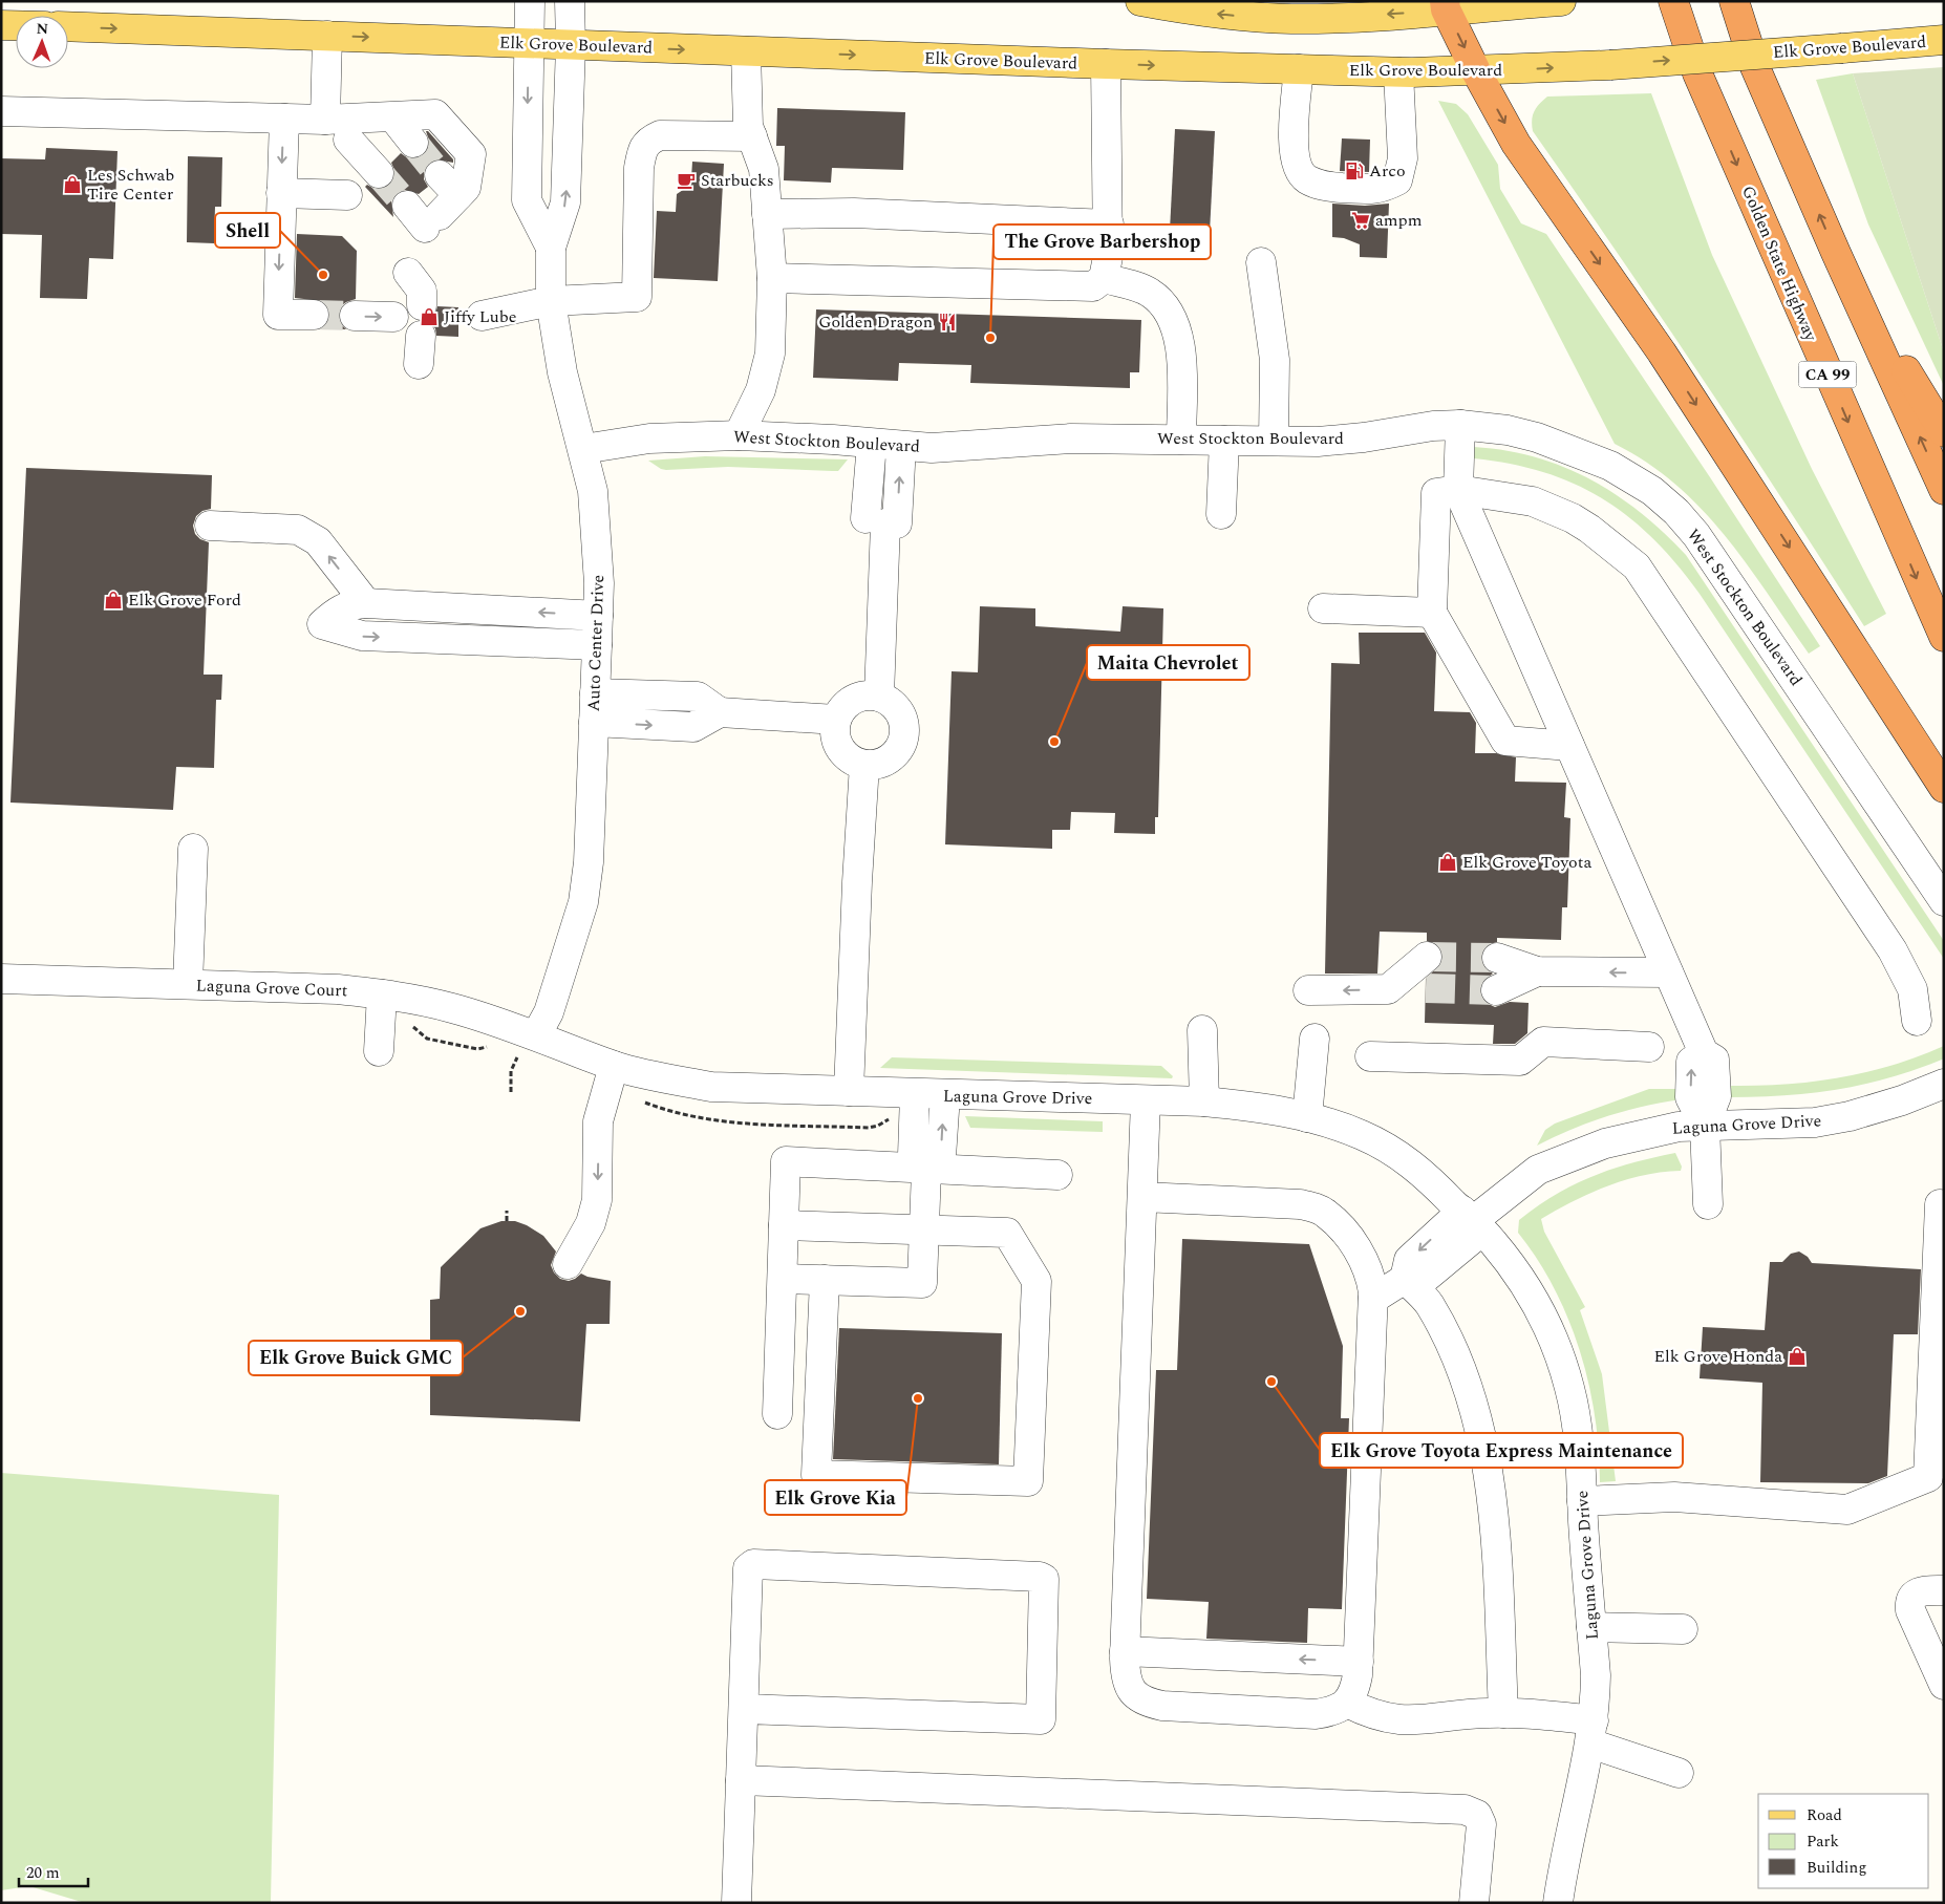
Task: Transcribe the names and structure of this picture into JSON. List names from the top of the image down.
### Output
{
  "streets": {
    "highway": ["Golden State Highway", "CA 99"],
    "main road": ["Elk Grove Boulevard"],
    "street": [
      "West Stockton Boulevard",
      "Auto Center Drive",
      "Laguna Grove Court",
      "Laguna Grove Drive"
    ]
  },
  "crossings": [
    ["Elk Grove Boulevard", "Auto Center Drive"],
    ["West Stockton Boulevard", "Auto Center Drive"],
    ["Auto Center Drive", "Laguna Grove Court"],
    ["Auto Center Drive", "Laguna Grove Drive"],
    ["Laguna Grove Court", "Laguna Grove Drive"]
  ],
  "one_way": ["Elk Grove Boulevard"],
  "places": {
    "fuel station": ["Arco"],
    "cafe": ["Starbucks"],
    "shop": [
      "Les Schwab Tire Center",
      "Jiffy Lube",
      "Elk Grove Ford",
      "Elk Grove Toyota",
      "Elk Grove Honda"
    ],
    "supermarket": ["ampm"],
    "other": [
      "Shell",
      "The Grove Barbershop",
      "Maita Chevrolet",
      "Elk Grove Buick GMC",
      "Elk Grove Toyota Express Maintenance",
      "Elk Grove Kia"
    ],
    "restaurant": ["Golden Dragon"]
  },
  "legend": ["Road", "Park", "Building"],
  "scale_bar": "20 m",
  "north": "top"
}
